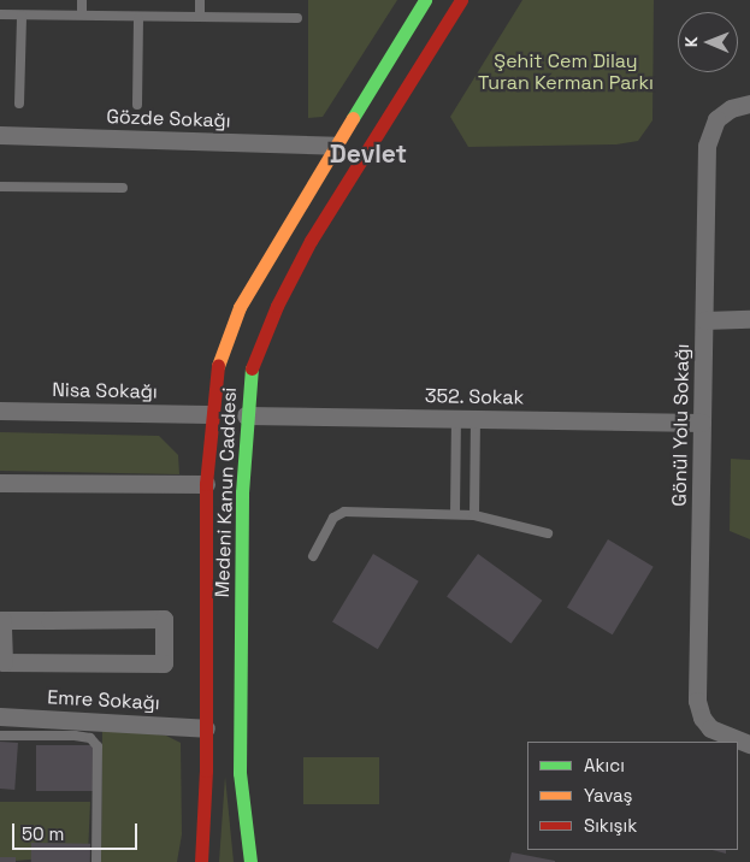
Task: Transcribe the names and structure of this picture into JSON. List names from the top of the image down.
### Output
{
  "streets": {
    "main road": ["Medeni Kanun Caddesi"],
    "street": [
      "Gözde Sokağı",
      "Nisa Sokağı",
      "352. Sokak",
      "Gönül Yolu Sokağı",
      "Emre Sokağı"
    ]
  },
  "crossings": [
    ["Gözde Sokağı", "Medeni Kanun Caddesi"],
    ["Nisa Sokağı", "Medeni Kanun Caddesi"],
    ["352. Sokak", "Gönül Yolu Sokağı"],
    ["352. Sokak", "Medeni Kanun Caddesi"],
    ["Medeni Kanun Caddesi", "Emre Sokağı"]
  ],
  "districts": ["Devlet"],
  "parks": ["Şehit Cem Dilay Turan Kerman Parkı"],
  "legend": ["Akıcı", "Yavaş", "Sıkışık"],
  "scale_bar": "50 m",
  "north": "left"
}
